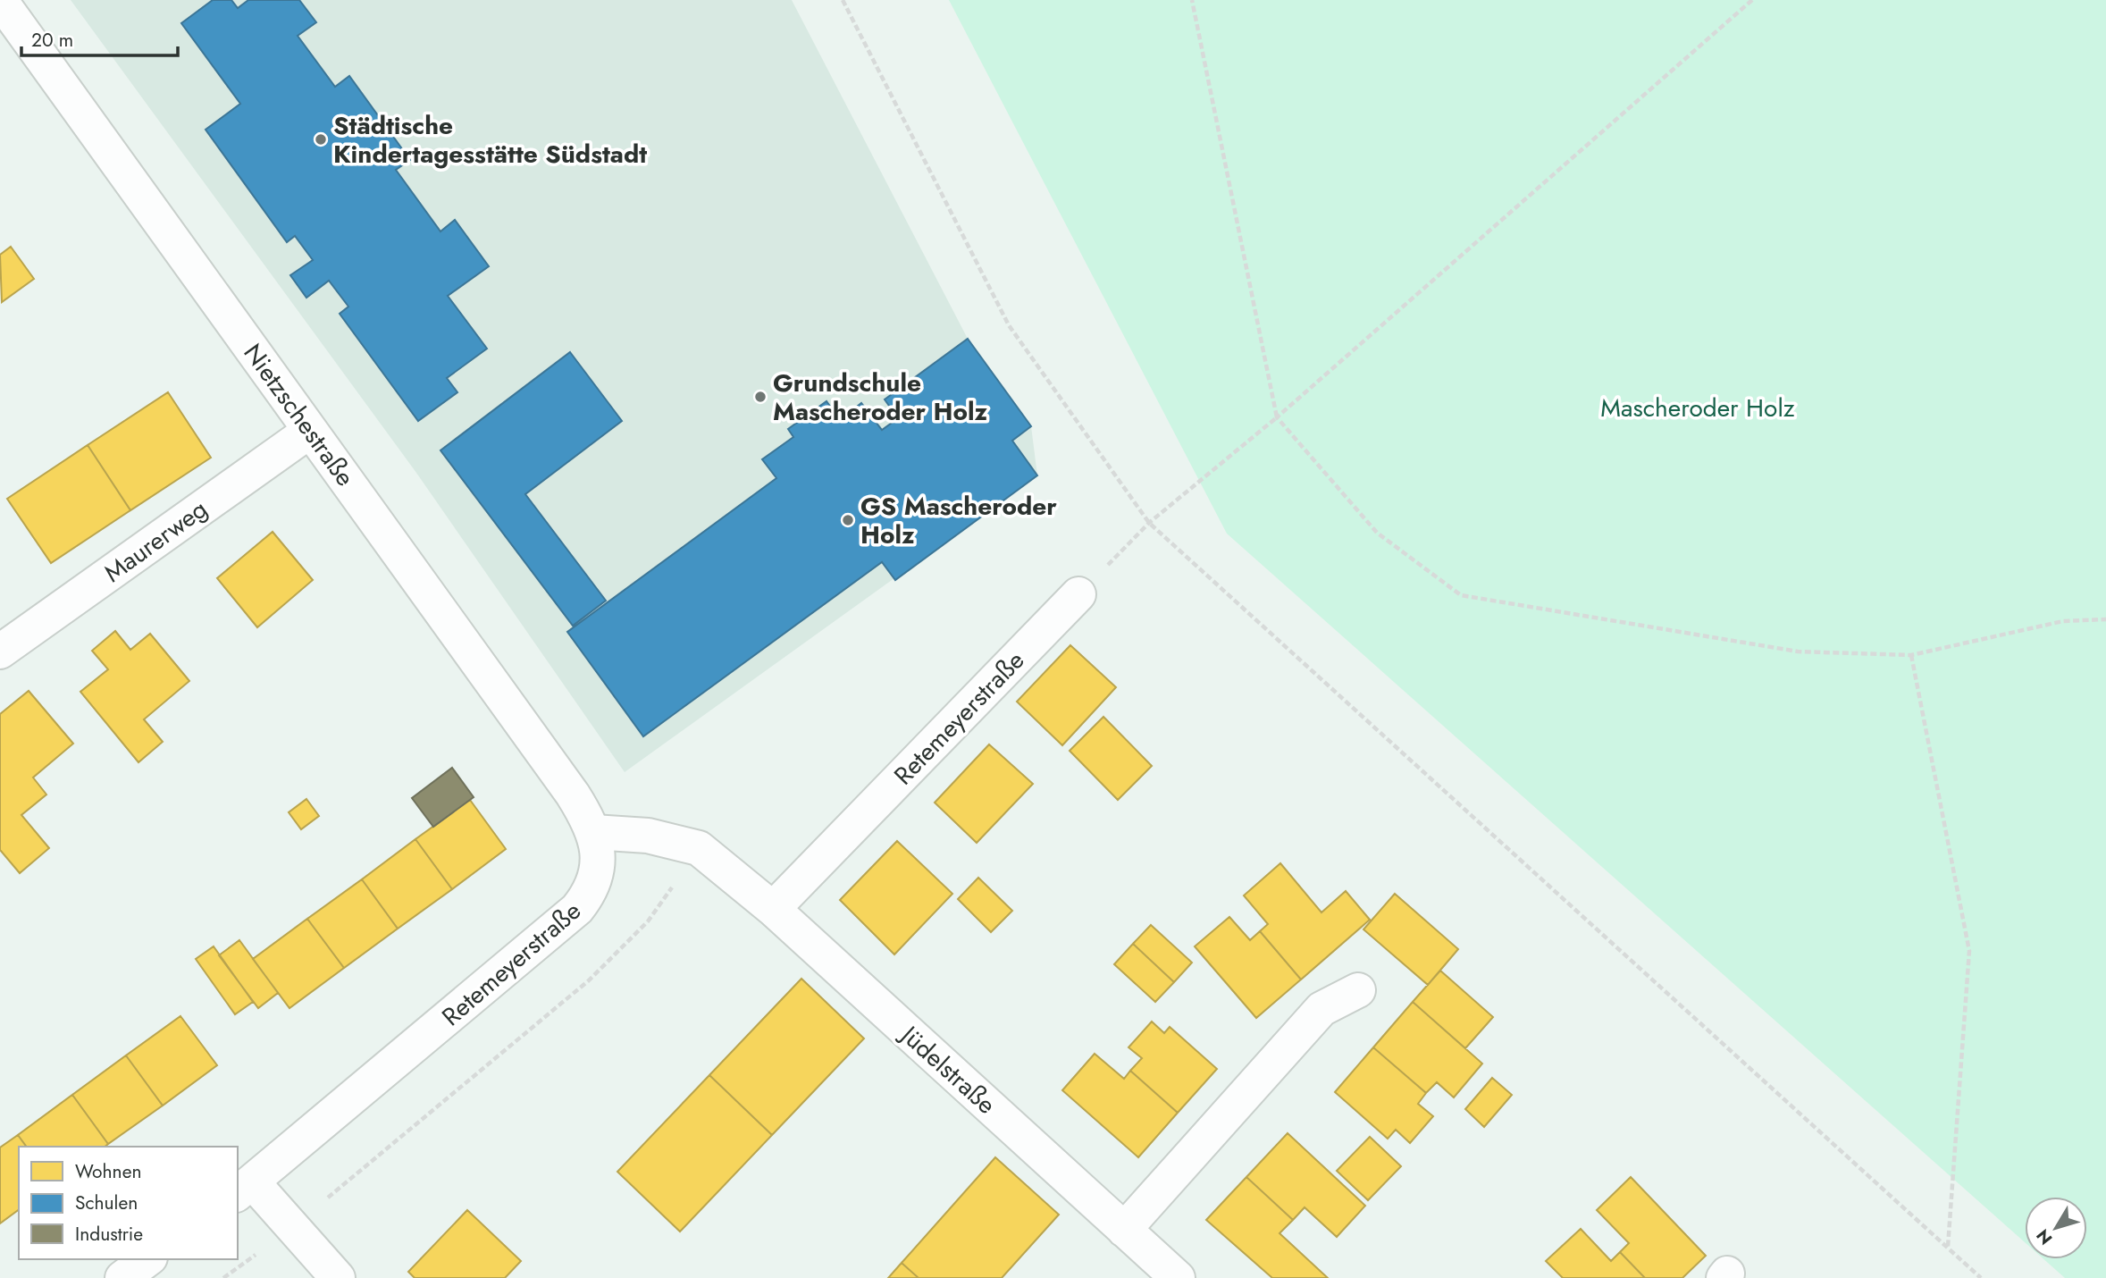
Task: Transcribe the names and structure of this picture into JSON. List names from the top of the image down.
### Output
{
  "streets": {
    "street": [
      "Nietzschestraße",
      "Maurerweg",
      "Retemeyerstraße",
      "Jüdelstraße"
    ]
  },
  "crossings": [
    ["Nietzschestraße", "Maurerweg"],
    ["Nietzschestraße", "Retemeyerstraße"],
    ["Retemeyerstraße", "Jüdelstraße"]
  ],
  "parks": ["Mascheroder Holz"],
  "places": ["Städtische Kindertagesstätte Südstadt", "Grundschule Mascheroder Holz", "GS Mascheroder Holz"],
  "legend": ["Wohnen", "Schulen", "Industrie"],
  "scale_bar": "20 m",
  "north": "bottom left"
}
